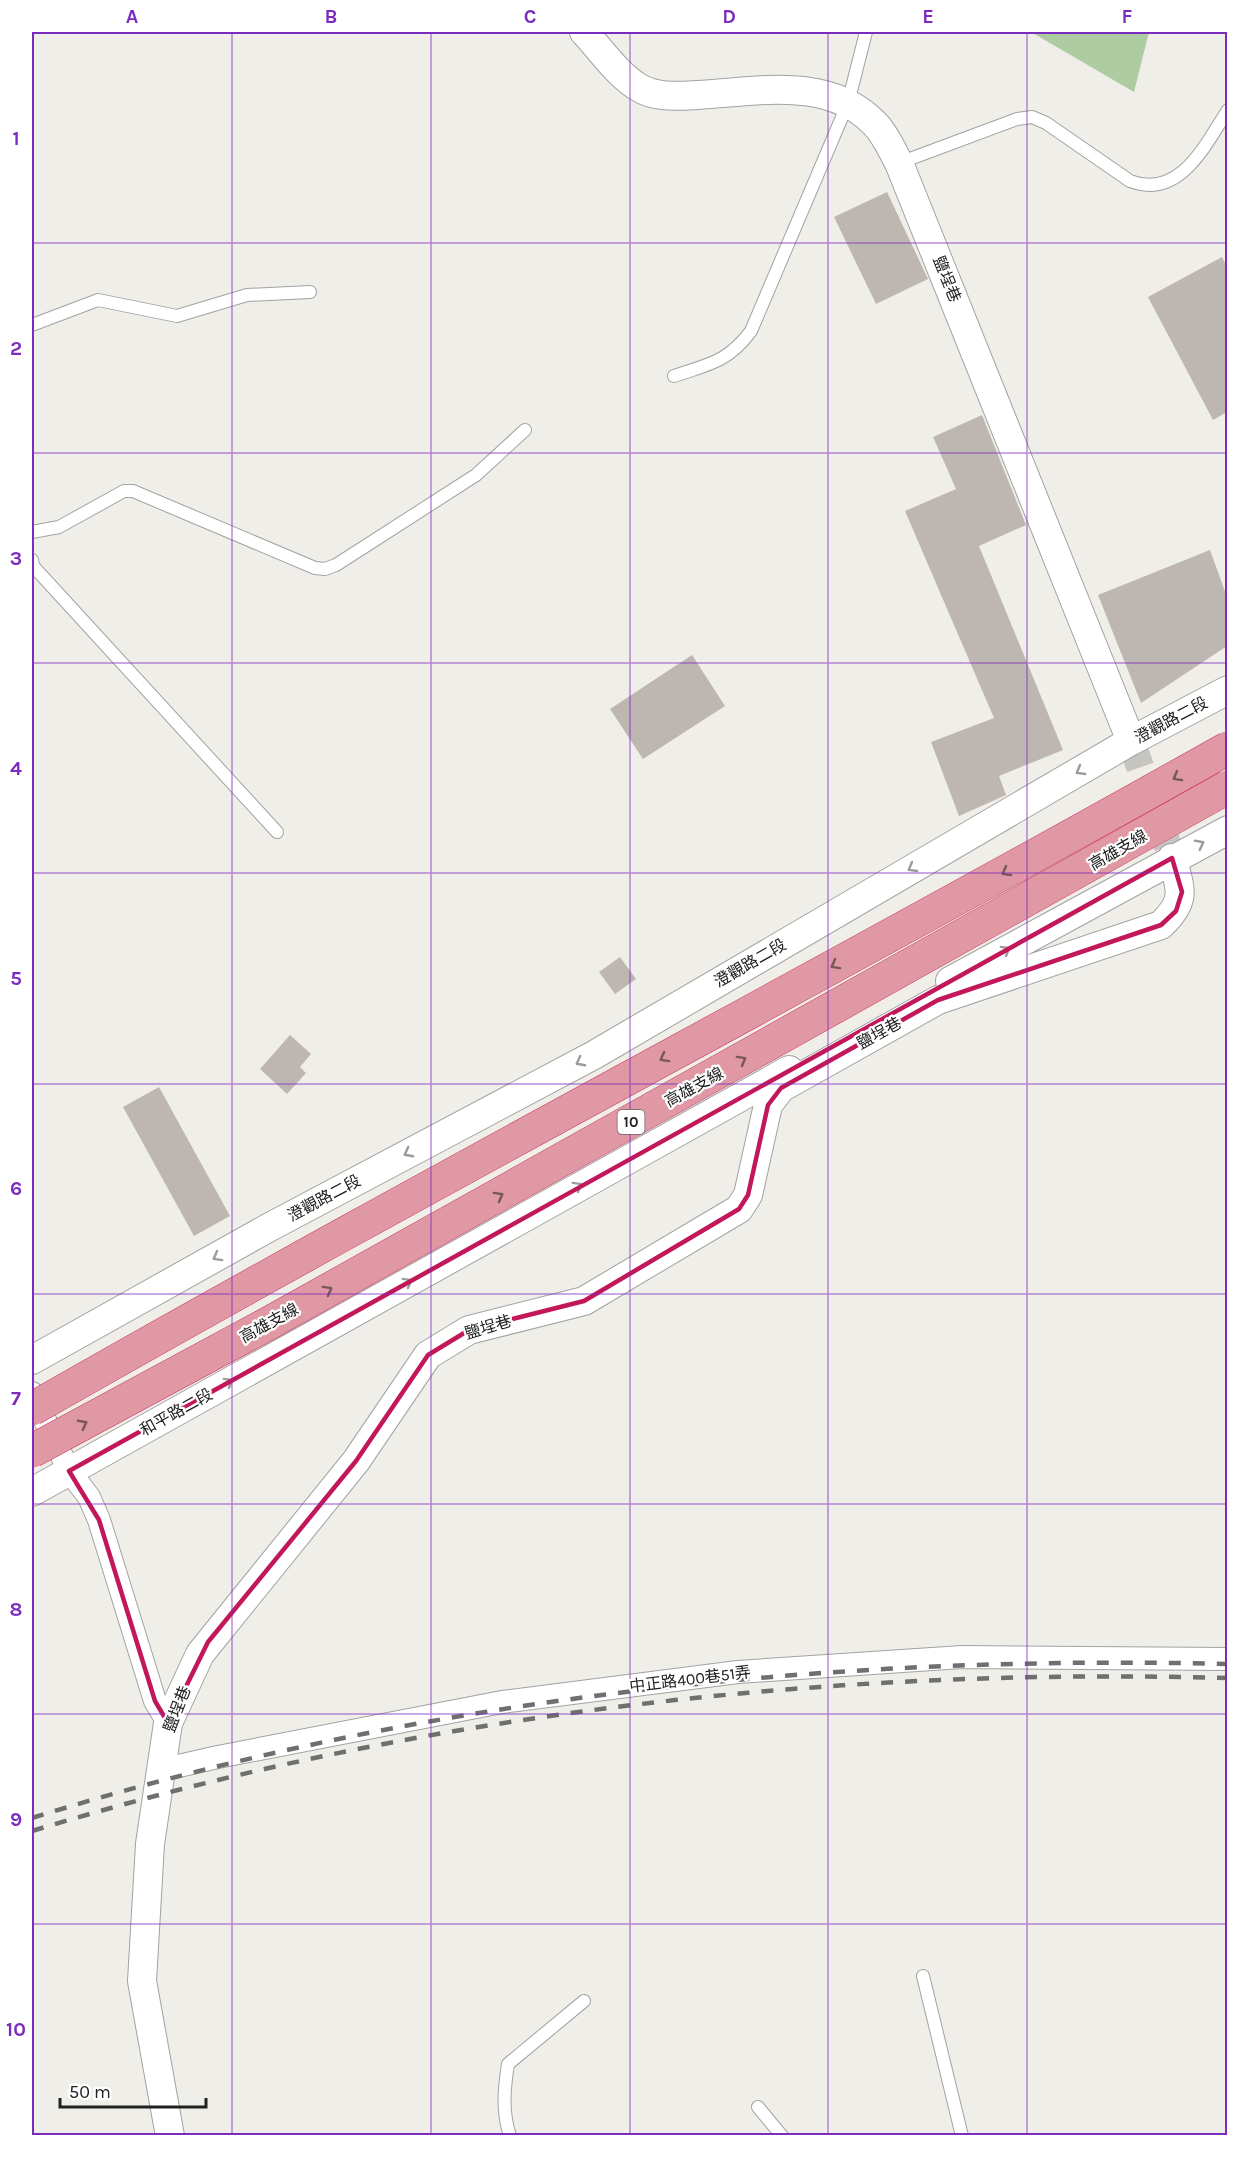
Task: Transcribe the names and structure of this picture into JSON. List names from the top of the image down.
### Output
{
  "streets": {
    "highway": ["高雄支線", "10"],
    "street": [
      "鹽埕巷",
      "澄觀路二段",
      "和平路二段",
      "中正路400巷51弄"
    ]
  },
  "crossings": [
    ["鹽埕巷", "澄觀路二段"],
    ["鹽埕巷", "和平路二段"],
    ["鹽埕巷", "中正路400巷51弄"]
  ],
  "one_way": ["澄觀路二段", "和平路二段"],
  "scale_bar": "50 m",
  "grid": {
    "columns": [
      "A",
      "B",
      "C",
      "D",
      "E",
      "F"
    ],
    "rows": [
      "1",
      "2",
      "3",
      "4",
      "5",
      "6",
      "7",
      "8",
      "9",
      "10"
    ]
  }
}
